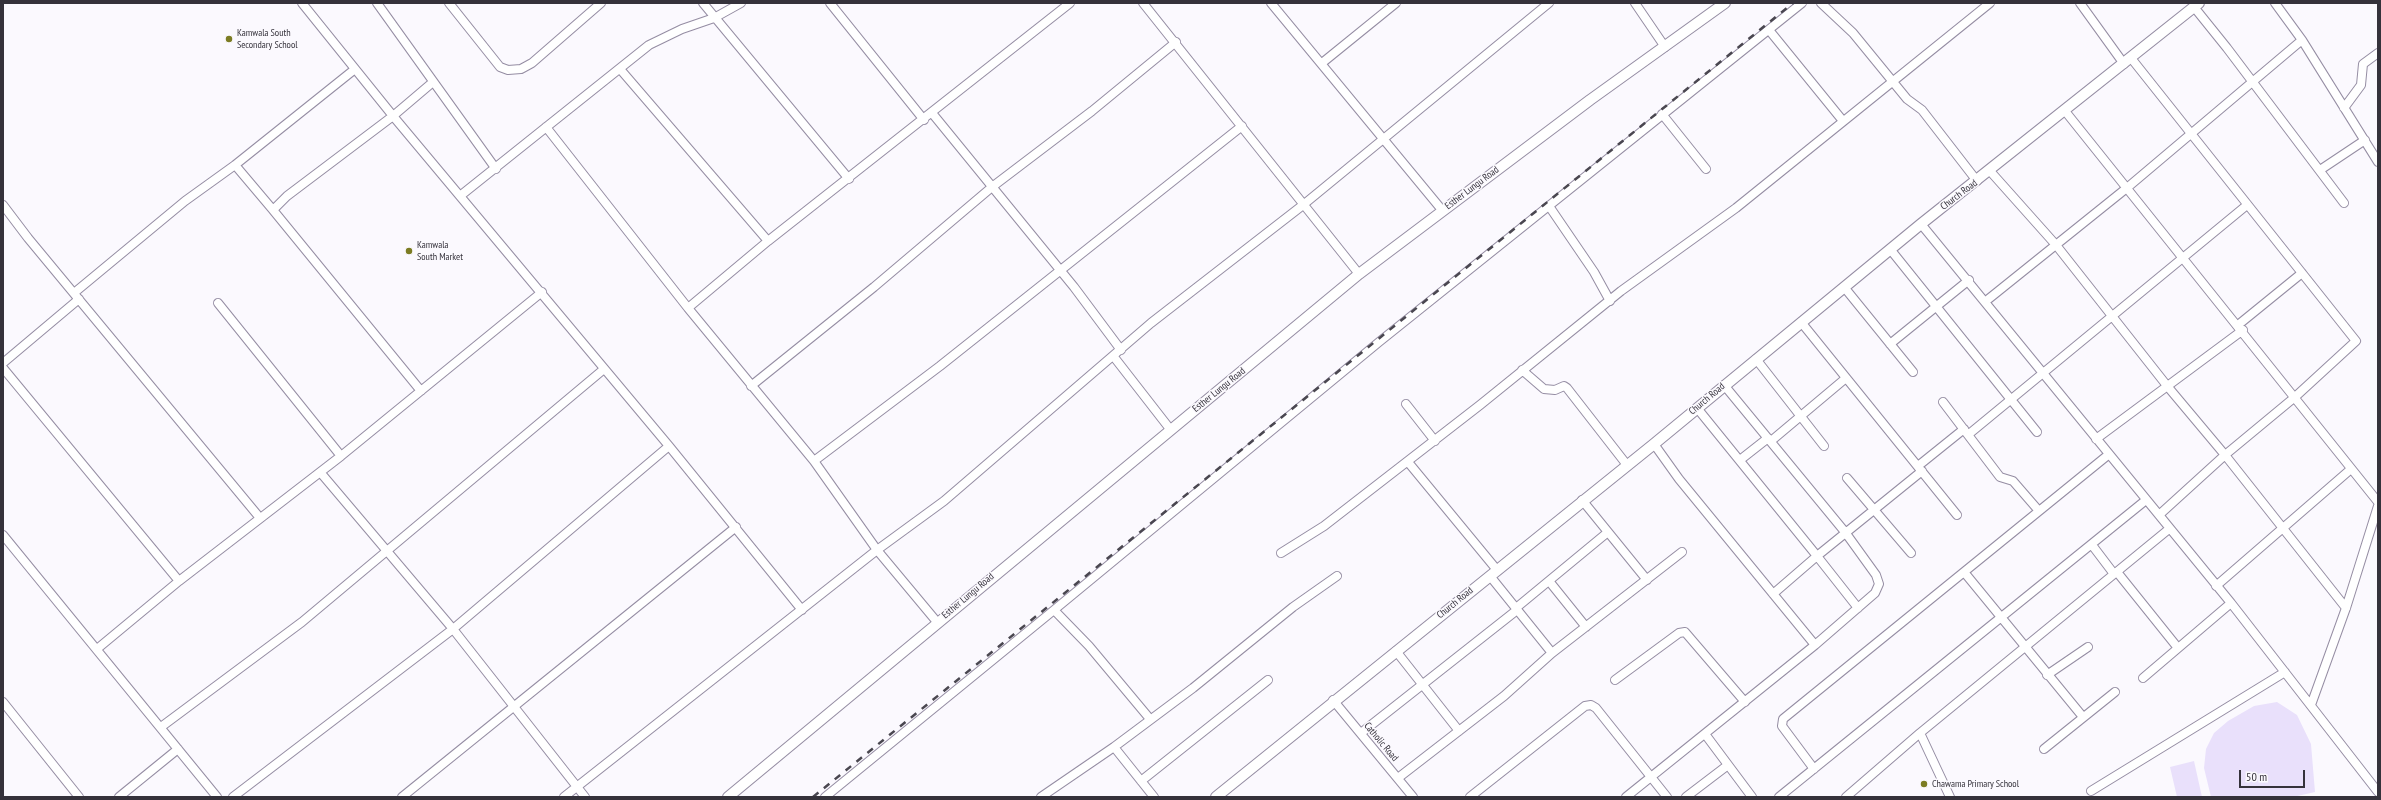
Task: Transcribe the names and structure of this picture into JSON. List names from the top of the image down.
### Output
{
  "streets": {
    "street": ["Esther Lungu Road", "Church Road", "Catholic Road"]
  },
  "crossings": [
    ["Church Road", "Catholic Road"]
  ],
  "places": ["Kamwala South Secondary School", "Kamwala South Market", "Chawama Primary School"],
  "scale_bar": "50 m"
}
